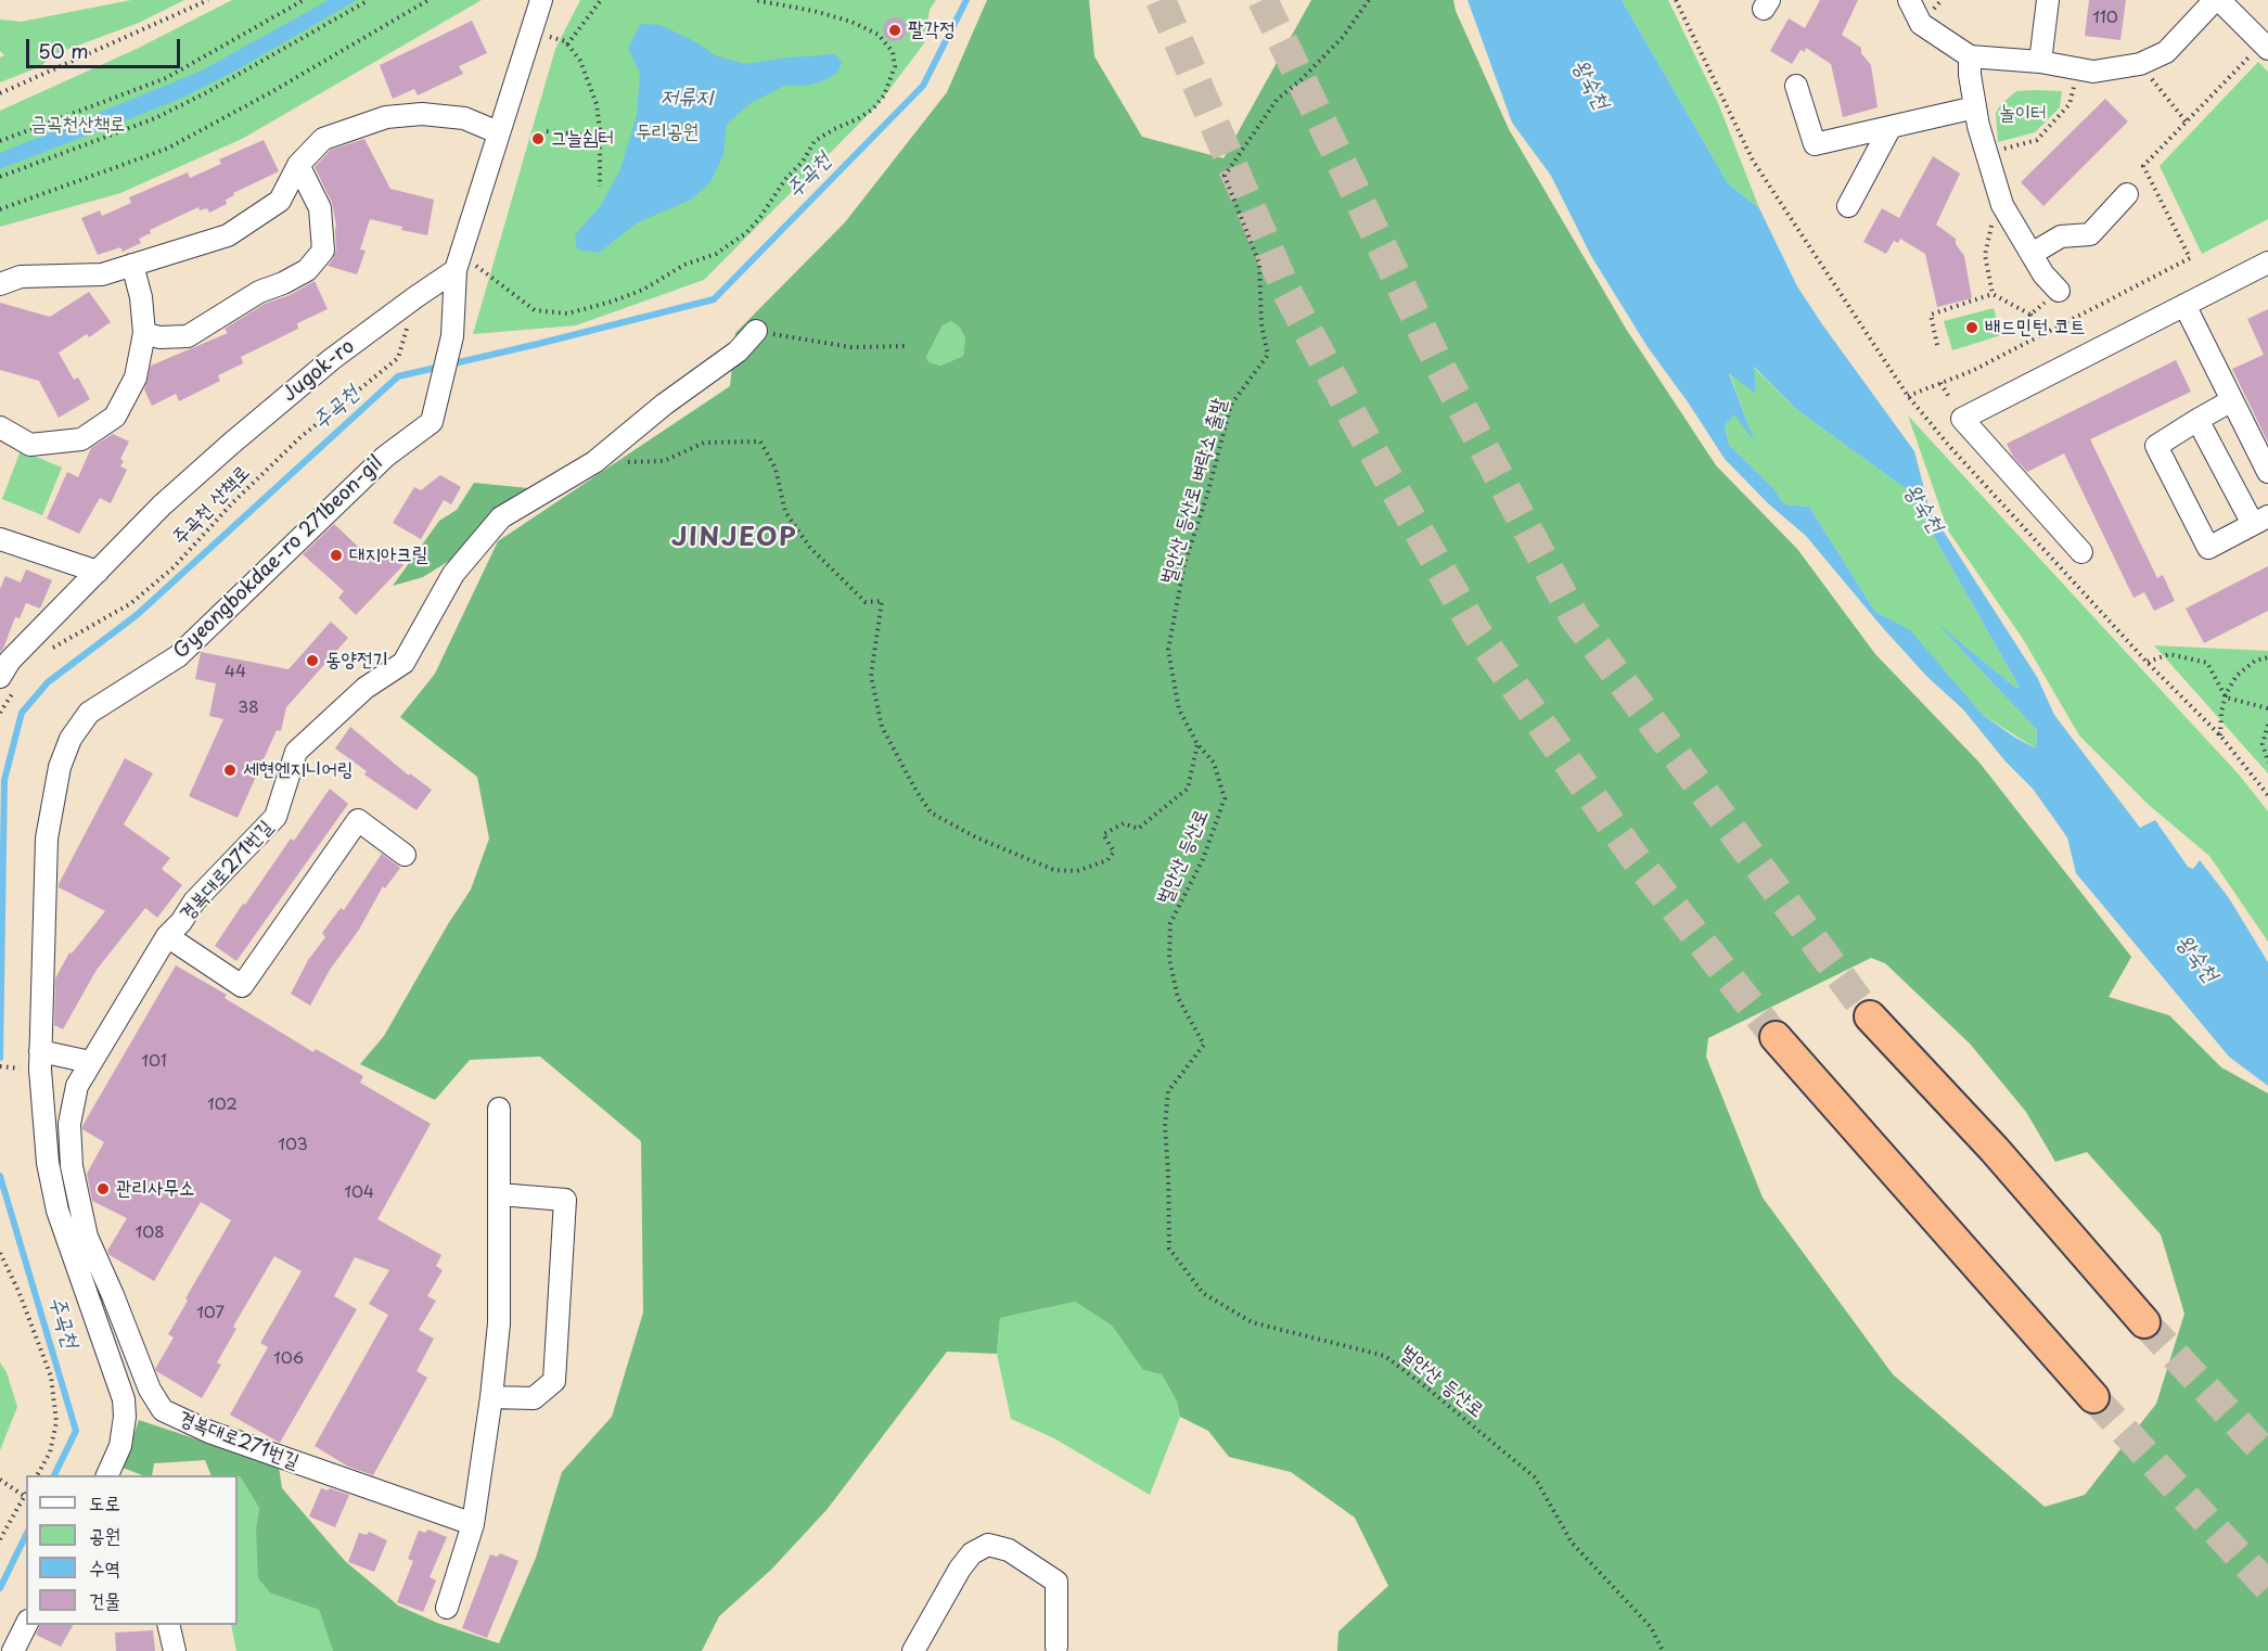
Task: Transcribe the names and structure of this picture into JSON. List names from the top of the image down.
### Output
{
  "streets": {
    "street": ["Jugok-ro", "Gyeongbokdae-ro 271beon-gil", "경복대로271번길"],
    "path": ["벌안산 등산로 벼락소 출발", "주곡천 산책로", "벌안산 등산로"]
  },
  "crossings": [
    ["Jugok-ro", "주곡천 산책로"],
    ["Jugok-ro", "Gyeongbokdae-ro 271beon-gil"],
    ["벌안산 등산로 벼락소 출발", "벌안산 등산로"],
    ["벌안산 등산로", "경복대로271번길"]
  ],
  "districts": ["JINJEOP"],
  "water": ["왕숙천", "저류지", "주곡천"],
  "parks": ["놀이터", "금곡천산책로", "두리공원"],
  "places": [
    "팔각정",
    "그늘쉼터",
    "배드민턴 코트",
    "대지아크릴",
    "동양전기",
    "세현엔지니어링",
    "관리사무소"
  ],
  "house_numbers": [
    "110",
    "44",
    "38",
    "101",
    "102",
    "103",
    "104",
    "108",
    "107",
    "106"
  ],
  "legend": [
    "도로",
    "공원",
    "수역",
    "건물"
  ],
  "scale_bar": "50 m"
}
